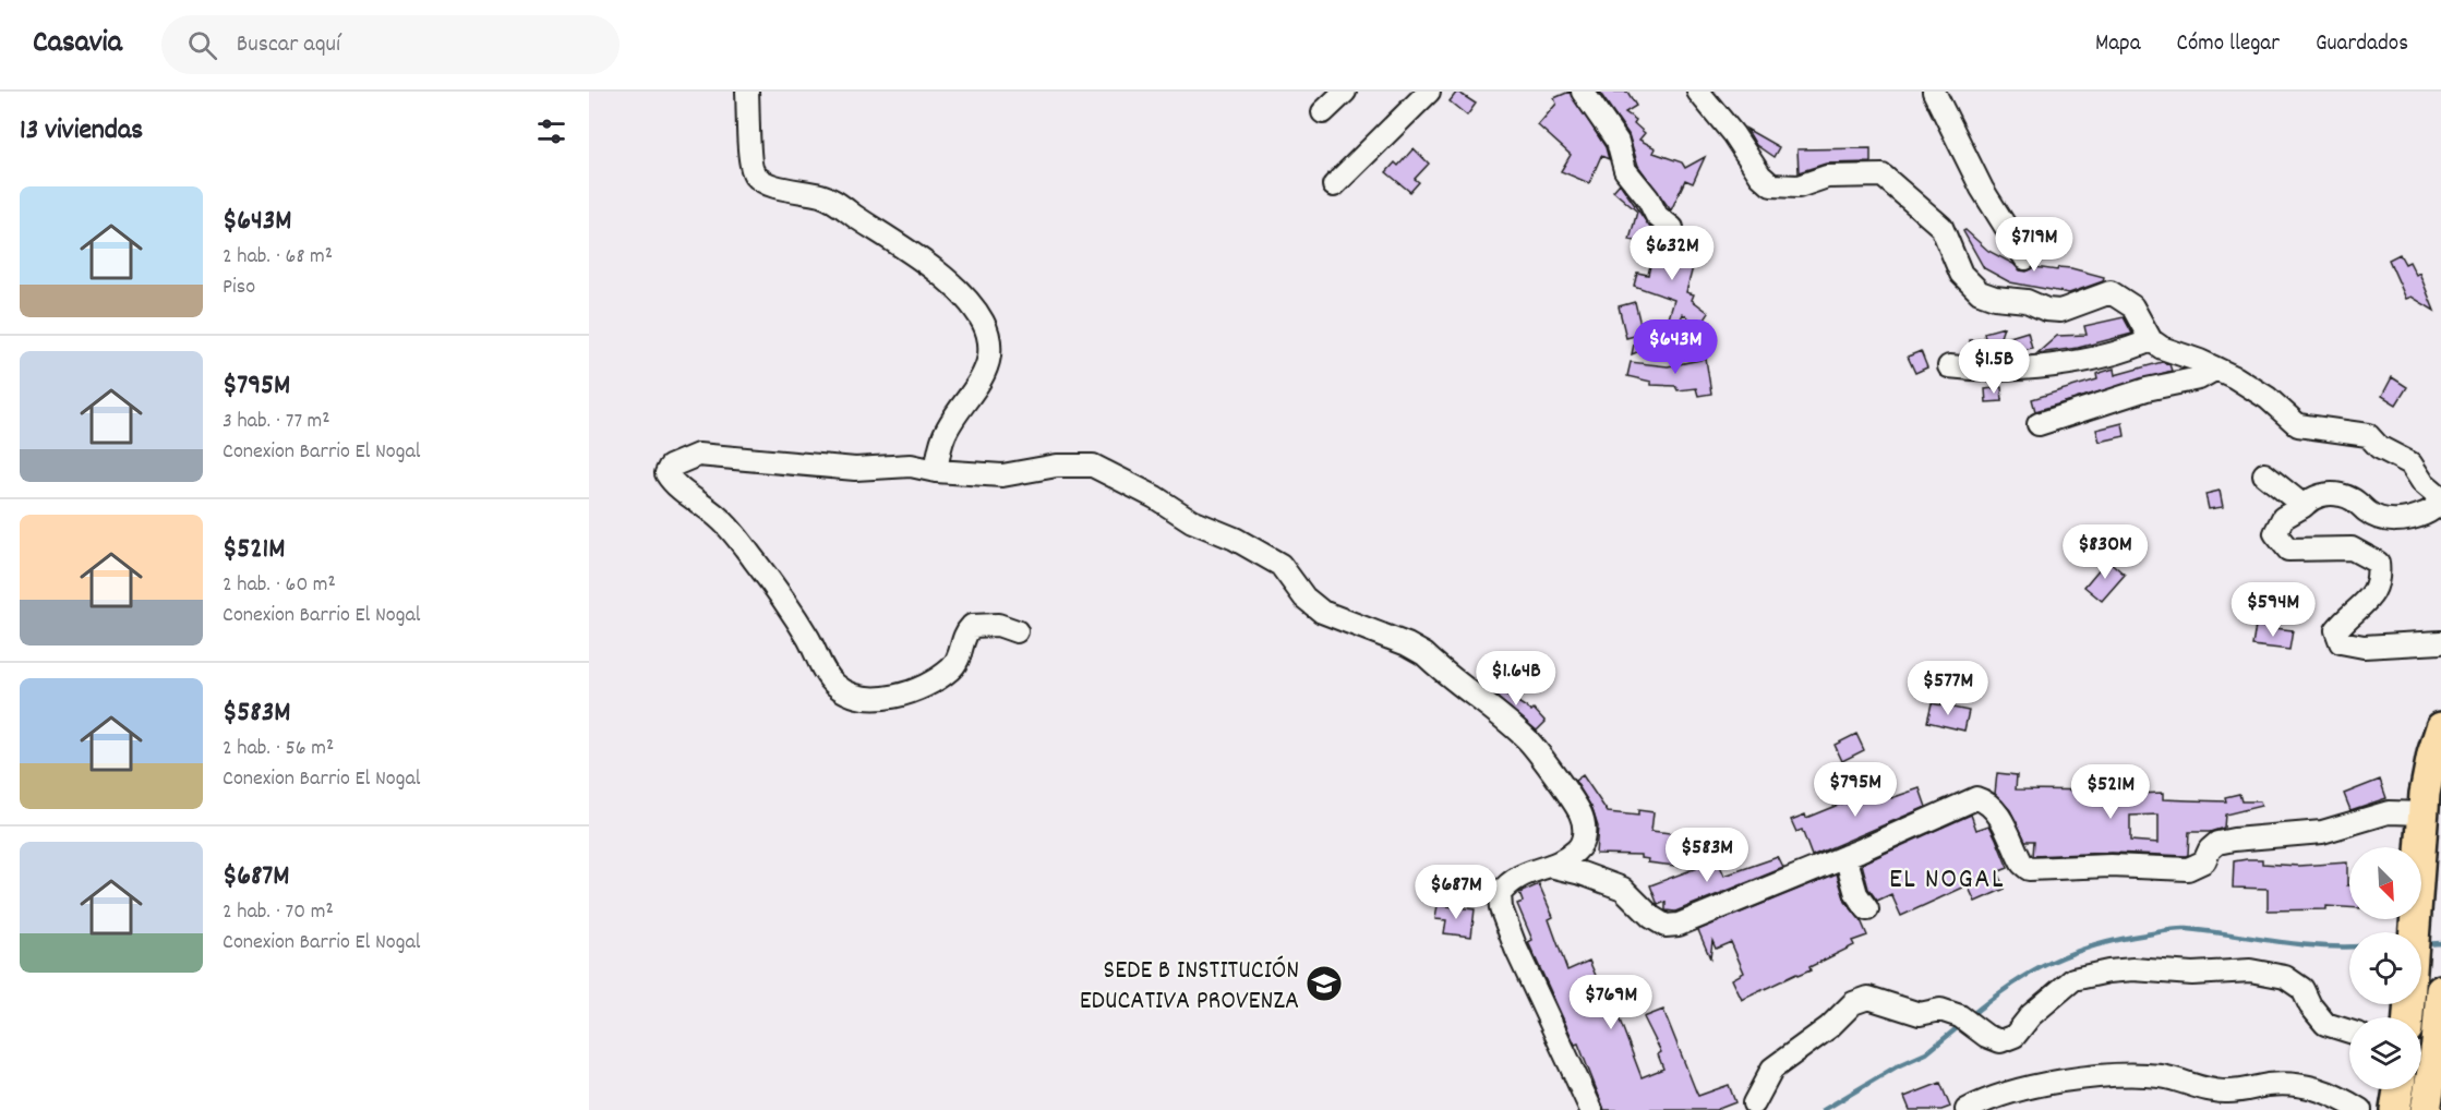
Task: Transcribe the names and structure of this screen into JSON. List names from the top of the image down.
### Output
{
  "districts": ["EL NOGAL"],
  "places": {
    "school or university": ["SEDE B INSTITUCIÓN EDUCATIVA PROVENZA"]
  },
  "north": "bottom right",
  "page": {
    "header": "Casavia",
    "search": "Buscar aquí",
    "nav": ["Mapa", "Cómo llegar", "Guardados"],
    "heading": "13 viviendas",
    "list": [
      {
        "name": "$643M",
        "note": "2 hab. · 68 m² · Piso"
      },
      {
        "name": "$795M",
        "note": "3 hab. · 77 m² · Conexion Barrio El Nogal"
      },
      {
        "name": "$521M",
        "note": "2 hab. · 60 m² · Conexion Barrio El Nogal"
      },
      {
        "name": "$583M",
        "note": "2 hab. · 56 m² · Conexion Barrio El Nogal"
      },
      {
        "name": "$687M",
        "note": "2 hab. · 70 m² · Conexion Barrio El Nogal"
      }
    ],
    "price": [
      "$719M",
      "$632M",
      "$643M",
      "$1.5B",
      "$830M",
      "$594M",
      "$1.64B",
      "$577M",
      "$795M",
      "$521M",
      "$583M",
      "$687M",
      "$769M"
    ]
  }
}
